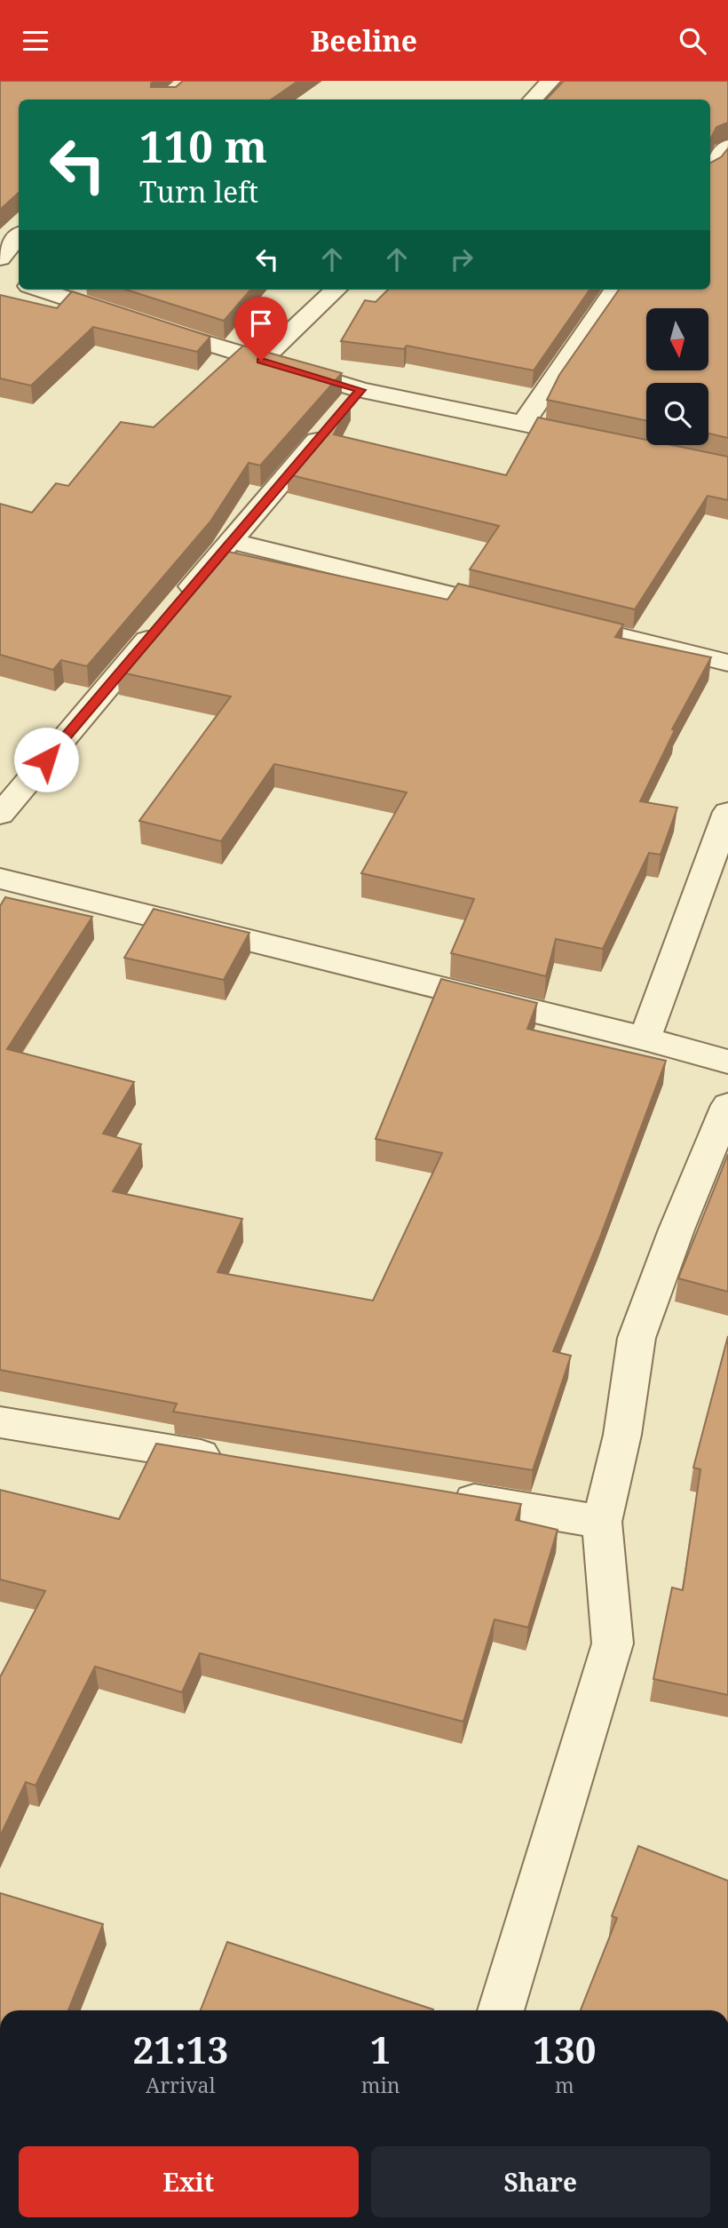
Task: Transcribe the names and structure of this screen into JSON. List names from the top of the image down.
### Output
{
  "north": "bottom",
  "page": {
    "header": "Beeline",
    "turn": ["110 m", "Turn left"],
    "eta": [
      "21:13",
      "Arrival",
      "1",
      "min",
      "130",
      "m"
    ],
    "buttons": ["Exit", "Share"]
  }
}
